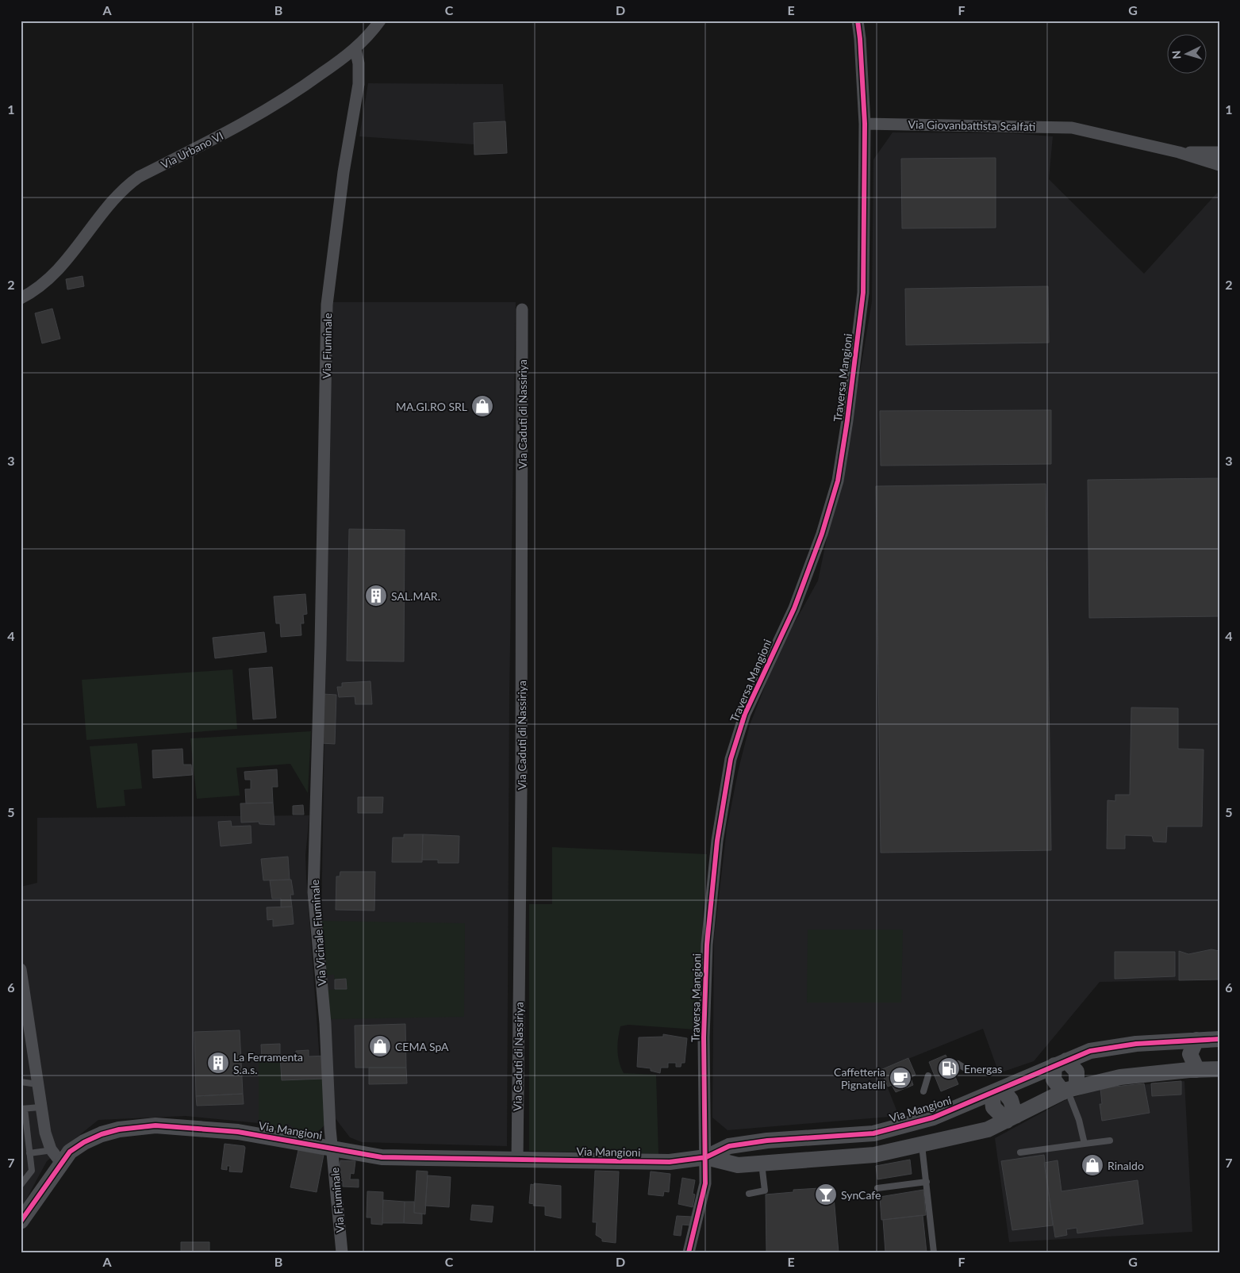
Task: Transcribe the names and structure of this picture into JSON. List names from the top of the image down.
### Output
{
  "streets": {
    "street": [
      "Via Giovanbattista Scalfati",
      "Via Urbano VI",
      "Via Fiuminale",
      "Traversa Mangioni",
      "Via Caduti di Nassiriya",
      "Via Vicinale Fiuminale",
      "Via Mangioni"
    ]
  },
  "crossings": [
    ["Via Giovanbattista Scalfati", "Traversa Mangioni"],
    ["Via Urbano VI", "Via Fiuminale"],
    ["Via Fiuminale", "Via Vicinale Fiuminale"],
    ["Via Fiuminale", "Via Mangioni"],
    ["Traversa Mangioni", "Via Mangioni"],
    ["Via Caduti di Nassiriya", "Via Mangioni"],
    ["Via Vicinale Fiuminale", "Via Mangioni"]
  ],
  "places": {
    "shop": ["MA.GI.RO SRL", "CEMA SpA", "Rinaldo"],
    "building": ["SAL.MAR.", "La Ferramenta S.a.s."],
    "fuel station": ["Energas"],
    "cafe": ["Caffetteria Pignatelli"],
    "bar": ["SynCafe"]
  },
  "north": "left",
  "grid": {
    "columns": [
      "A",
      "B",
      "C",
      "D",
      "E",
      "F",
      "G"
    ],
    "rows": [
      "1",
      "2",
      "3",
      "4",
      "5",
      "6",
      "7"
    ]
  }
}
